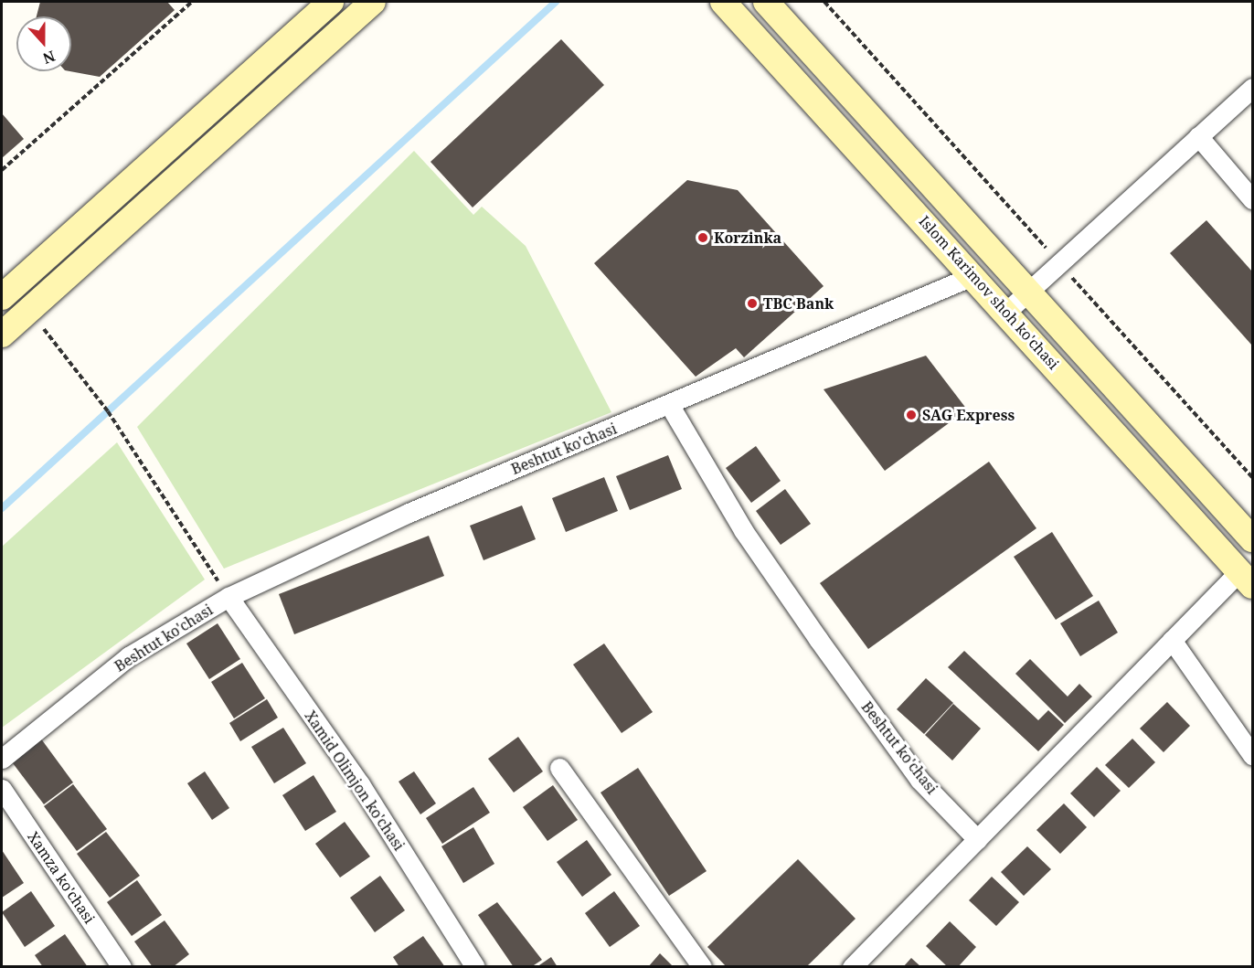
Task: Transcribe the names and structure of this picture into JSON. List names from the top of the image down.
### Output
{
  "streets": {
    "main road": ["Islom Karimov shoh ko'chasi"],
    "street": ["Beshtut ko'chasi", "Xamid Olimjon ko'chasi", "Xamza ko'chasi"]
  },
  "crossings": [
    ["Beshtut ko'chasi", "Xamid Olimjon ko'chasi"]
  ],
  "places": ["Korzinka", "TBC Bank", "SAG Express"],
  "north": "bottom"
}
